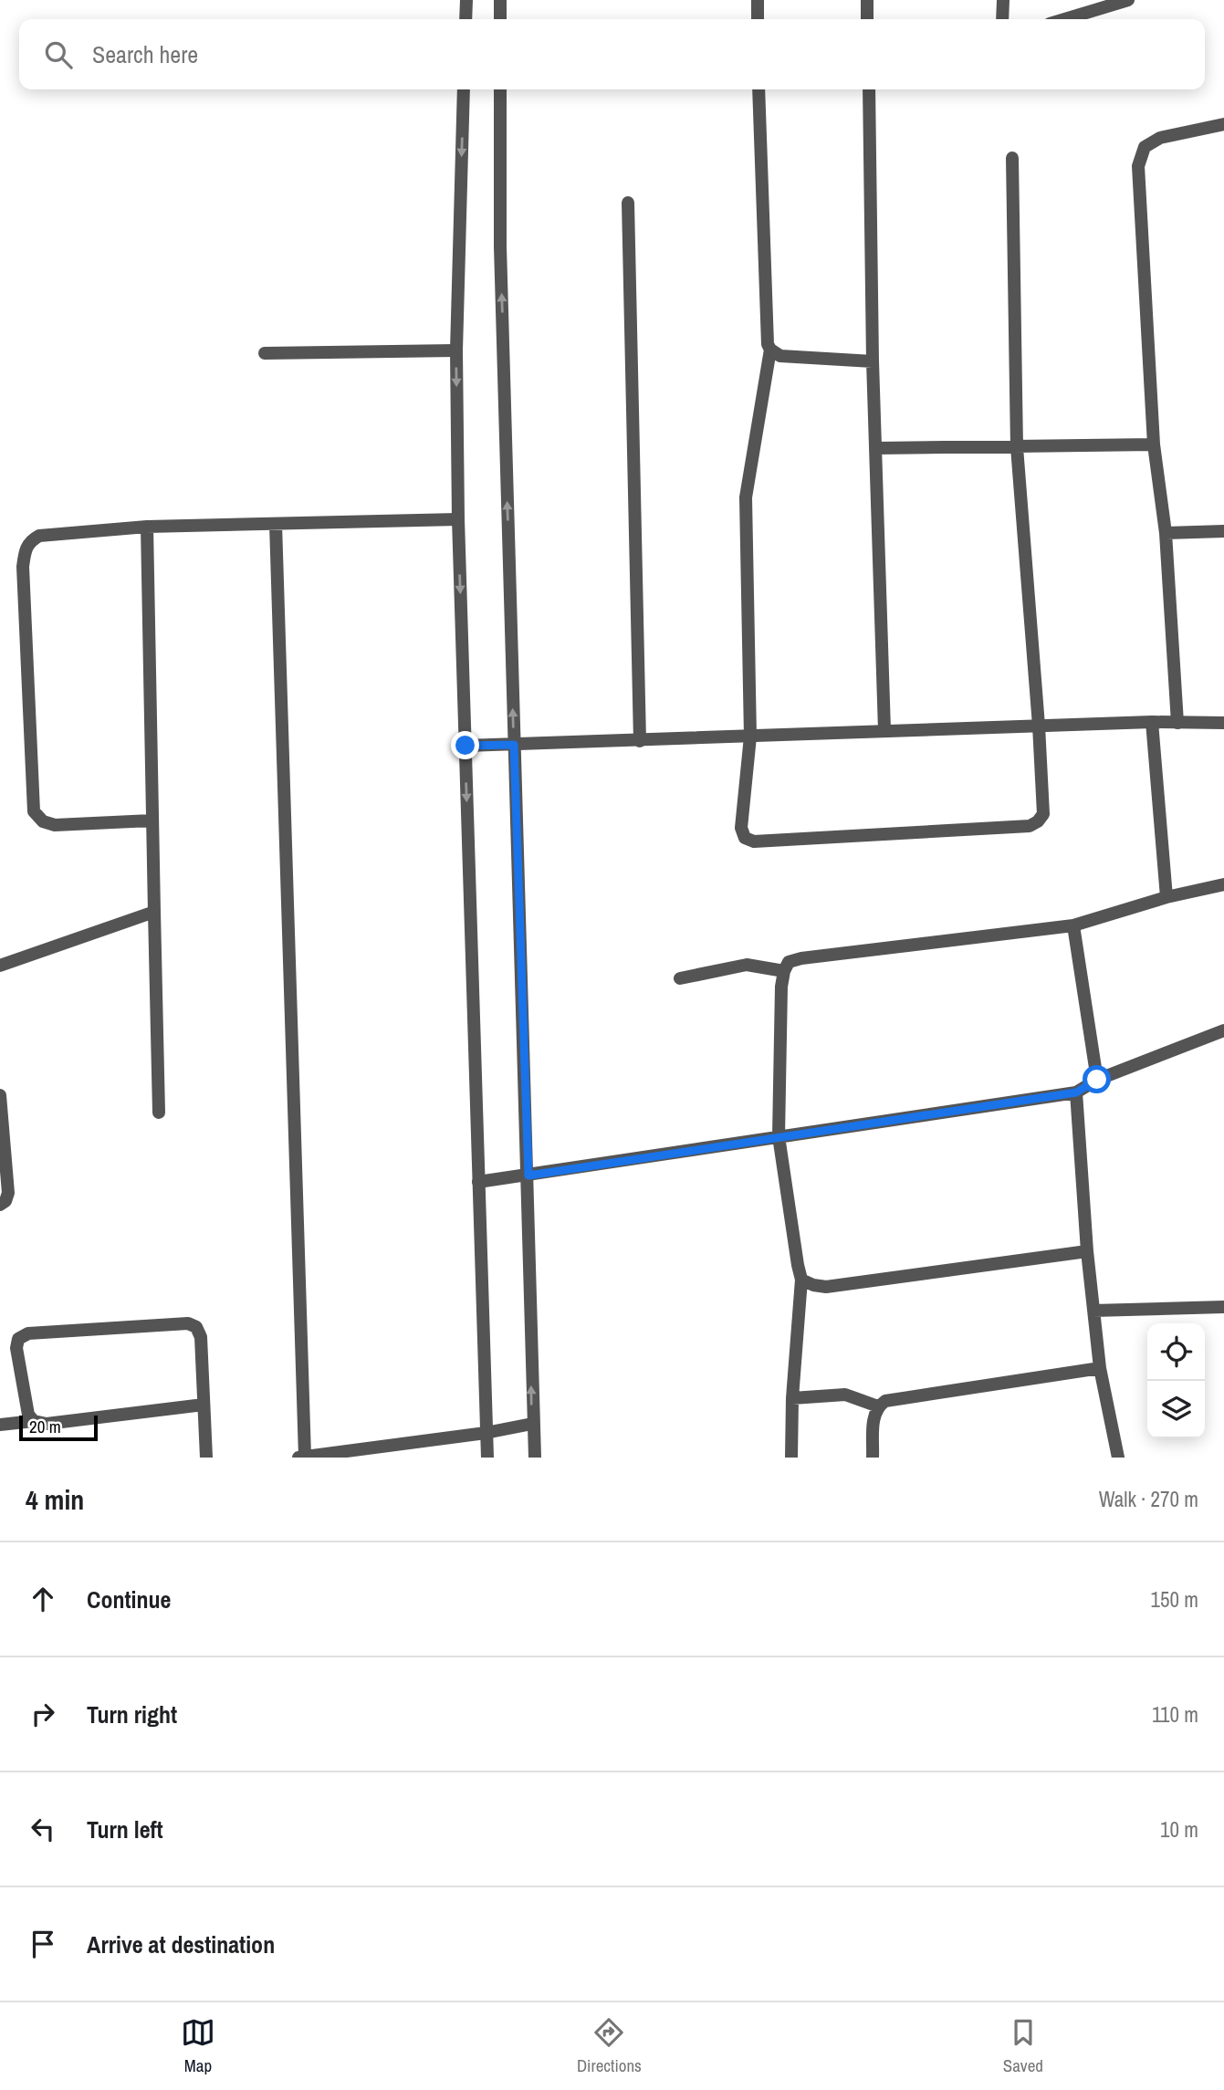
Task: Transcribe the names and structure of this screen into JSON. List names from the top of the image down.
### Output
{
  "scale_bar": "20 m",
  "page": {
    "search": "Search here",
    "scale": "20 m",
    "heading": ["4 min", "Walk · 270 m"],
    "list": [
      ["Continue", "150 m"],
      ["Turn right", "110 m"],
      ["Turn left", "10 m"],
      "Arrive at destination"
    ],
    "nav": ["Map", "Directions", "Saved"]
  }
}
